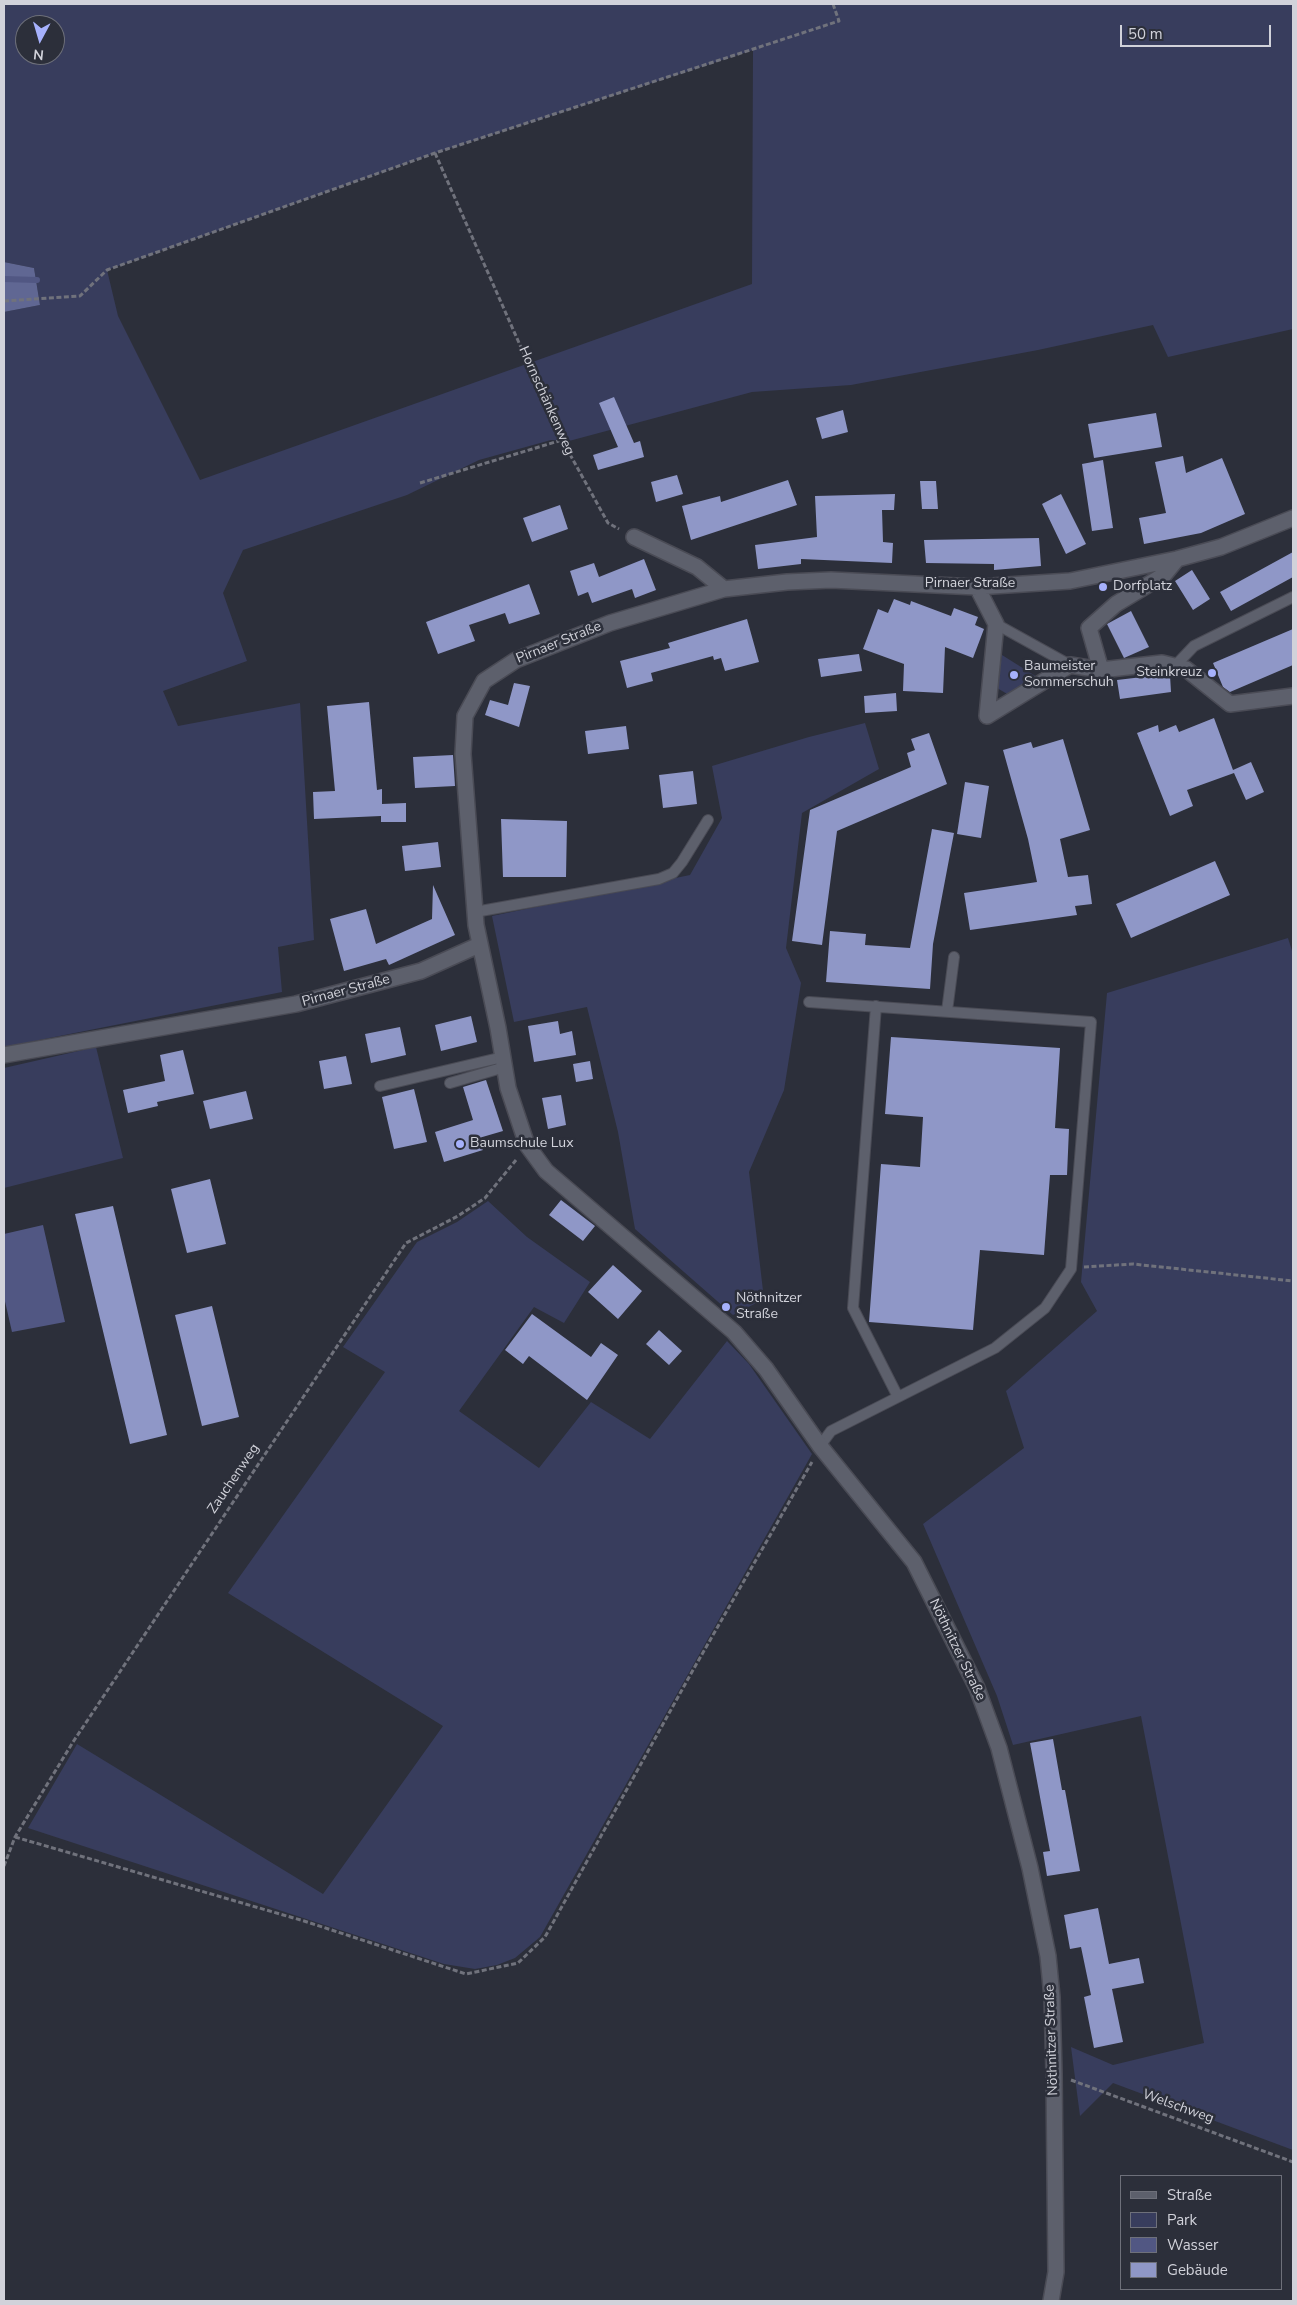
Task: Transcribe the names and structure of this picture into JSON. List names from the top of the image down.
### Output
{
  "streets": {
    "street": ["Pirnaer Straße", "Nöthnitzer Straße"],
    "path": ["Hornschänkenweg", "Zauchenweg", "Welschweg"]
  },
  "crossings": [
    ["Pirnaer Straße", "Nöthnitzer Straße"],
    ["Zauchenweg", "Nöthnitzer Straße"],
    ["Nöthnitzer Straße", "Welschweg"]
  ],
  "places": [
    "Dorfplatz",
    "Steinkreuz",
    "Baumeister Sommerschuh",
    "Baumschule Lux",
    "Nöthnitzer Straße"
  ],
  "legend": [
    "Straße",
    "Park",
    "Wasser",
    "Gebäude"
  ],
  "scale_bar": "50 m",
  "north": "bottom"
}
